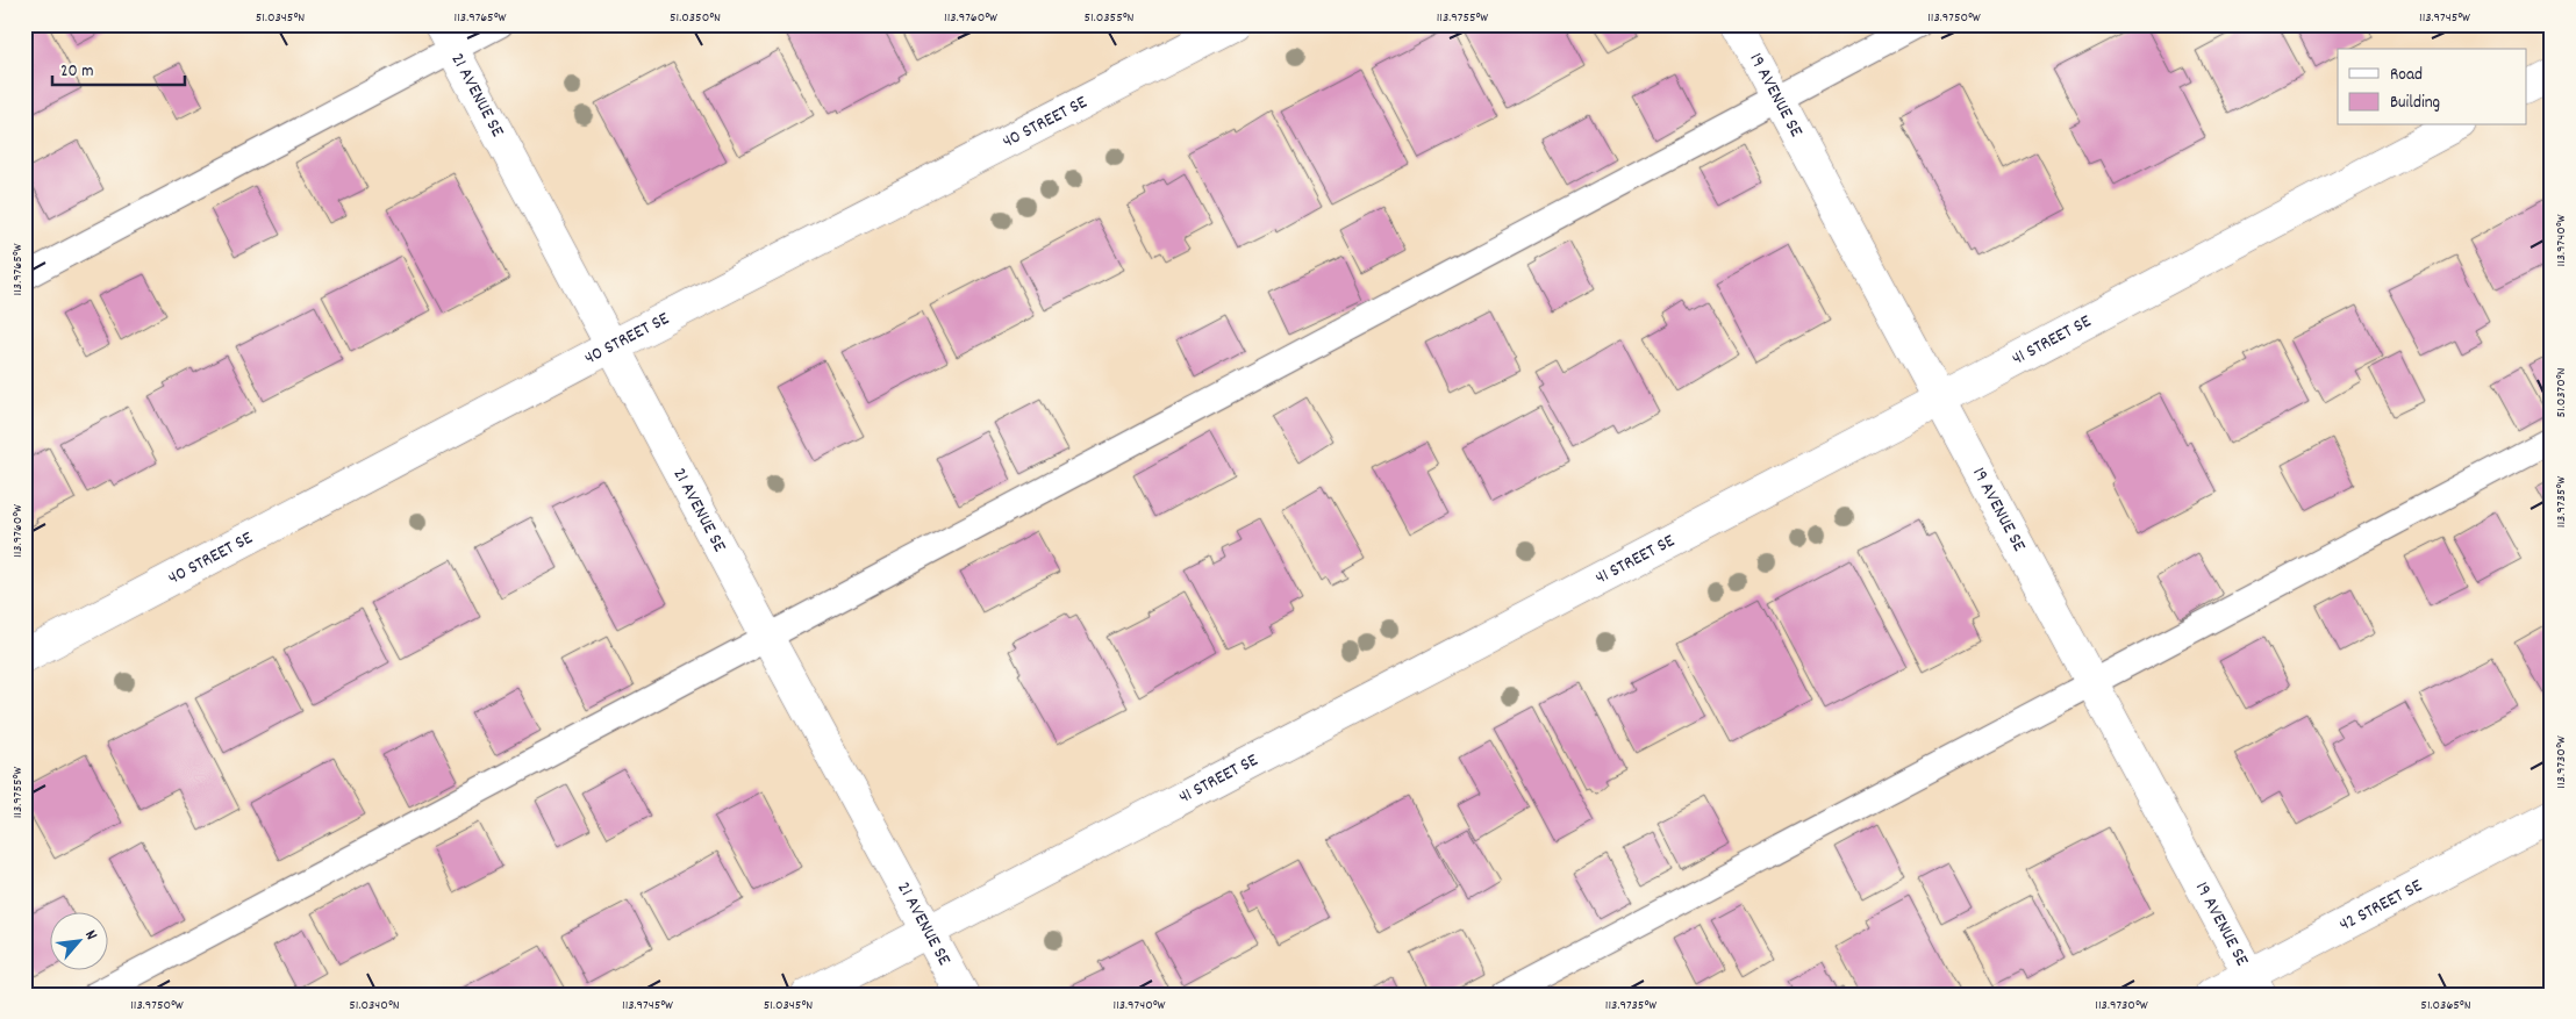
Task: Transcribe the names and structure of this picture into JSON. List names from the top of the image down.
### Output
{
  "streets": {
    "street": [
      "21 AVENUE SE",
      "19 AVENUE SE",
      "40 STREET SE",
      "41 STREET SE",
      "42 STREET SE"
    ]
  },
  "crossings": [
    ["21 AVENUE SE", "40 STREET SE"],
    ["21 AVENUE SE", "41 STREET SE"],
    ["19 AVENUE SE", "41 STREET SE"],
    ["19 AVENUE SE", "42 STREET SE"]
  ],
  "legend": ["Road", "Building"],
  "scale_bar": "20 m",
  "north": "top right",
  "coordinates": [
    "51.0345°N",
    "113.9765°W",
    "51.0350°N",
    "113.9760°W",
    "51.0355°N",
    "113.9755°W",
    "113.9750°W",
    "113.9745°W",
    "113.9740°W",
    "51.0370°N",
    "113.9735°W",
    "113.9730°W",
    "51.0340°N",
    "51.0365°N"
  ]
}
